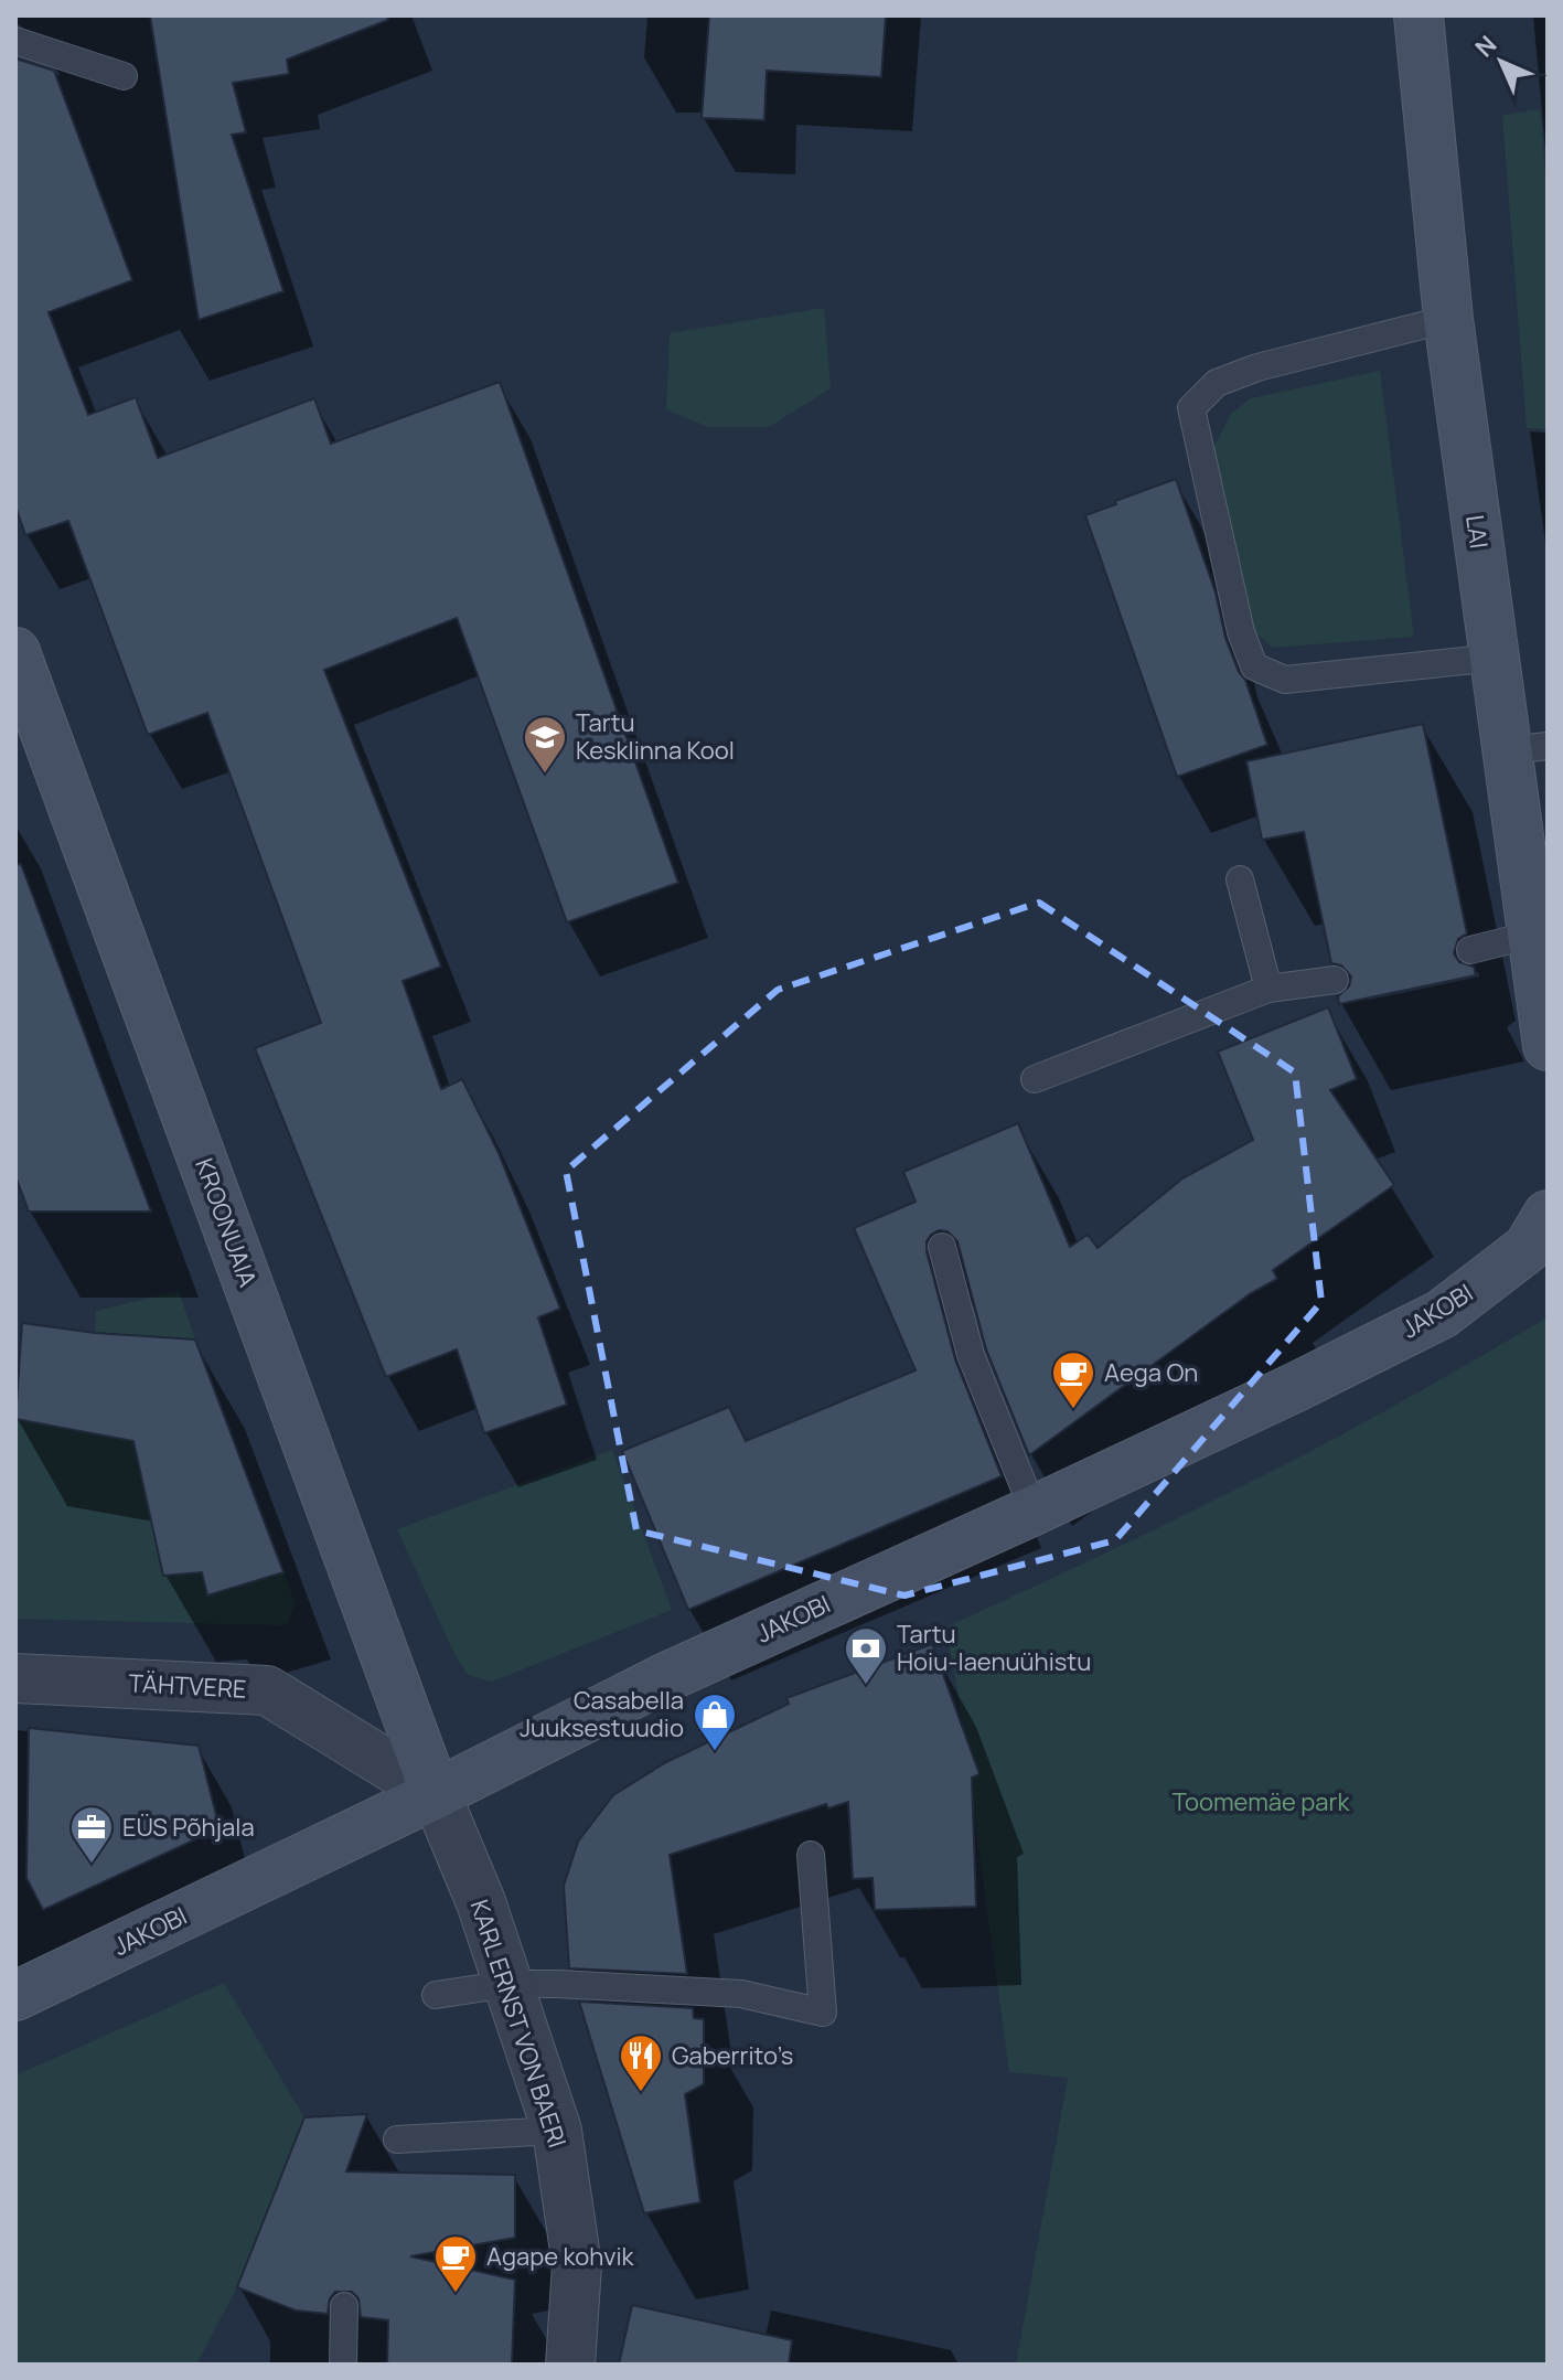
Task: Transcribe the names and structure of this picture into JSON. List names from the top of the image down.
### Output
{
  "streets": {
    "main road": ["LAI", "KROONUAIA", "JAKOBI"],
    "street": ["TÄHTVERE", "KARL ERNST VON BAERI"]
  },
  "crossings": [
    ["KROONUAIA", "JAKOBI"],
    ["KROONUAIA", "TÄHTVERE"],
    ["KROONUAIA", "KARL ERNST VON BAERI"],
    ["JAKOBI", "TÄHTVERE"],
    ["JAKOBI", "KARL ERNST VON BAERI"],
    ["TÄHTVERE", "KARL ERNST VON BAERI"]
  ],
  "parks": ["Toomemäe park"],
  "places": {
    "school or university": ["Tartu Kesklinna Kool"],
    "cafe": ["Aega On", "Agape kohvik"],
    "bank": ["Tartu Hoiu-laenuühistu"],
    "shop": ["Casabella Juuksestuudio"],
    "office": ["EÜS Põhjala"],
    "restaurant": ["Gaberrito’s"]
  },
  "north": "top left"
}
